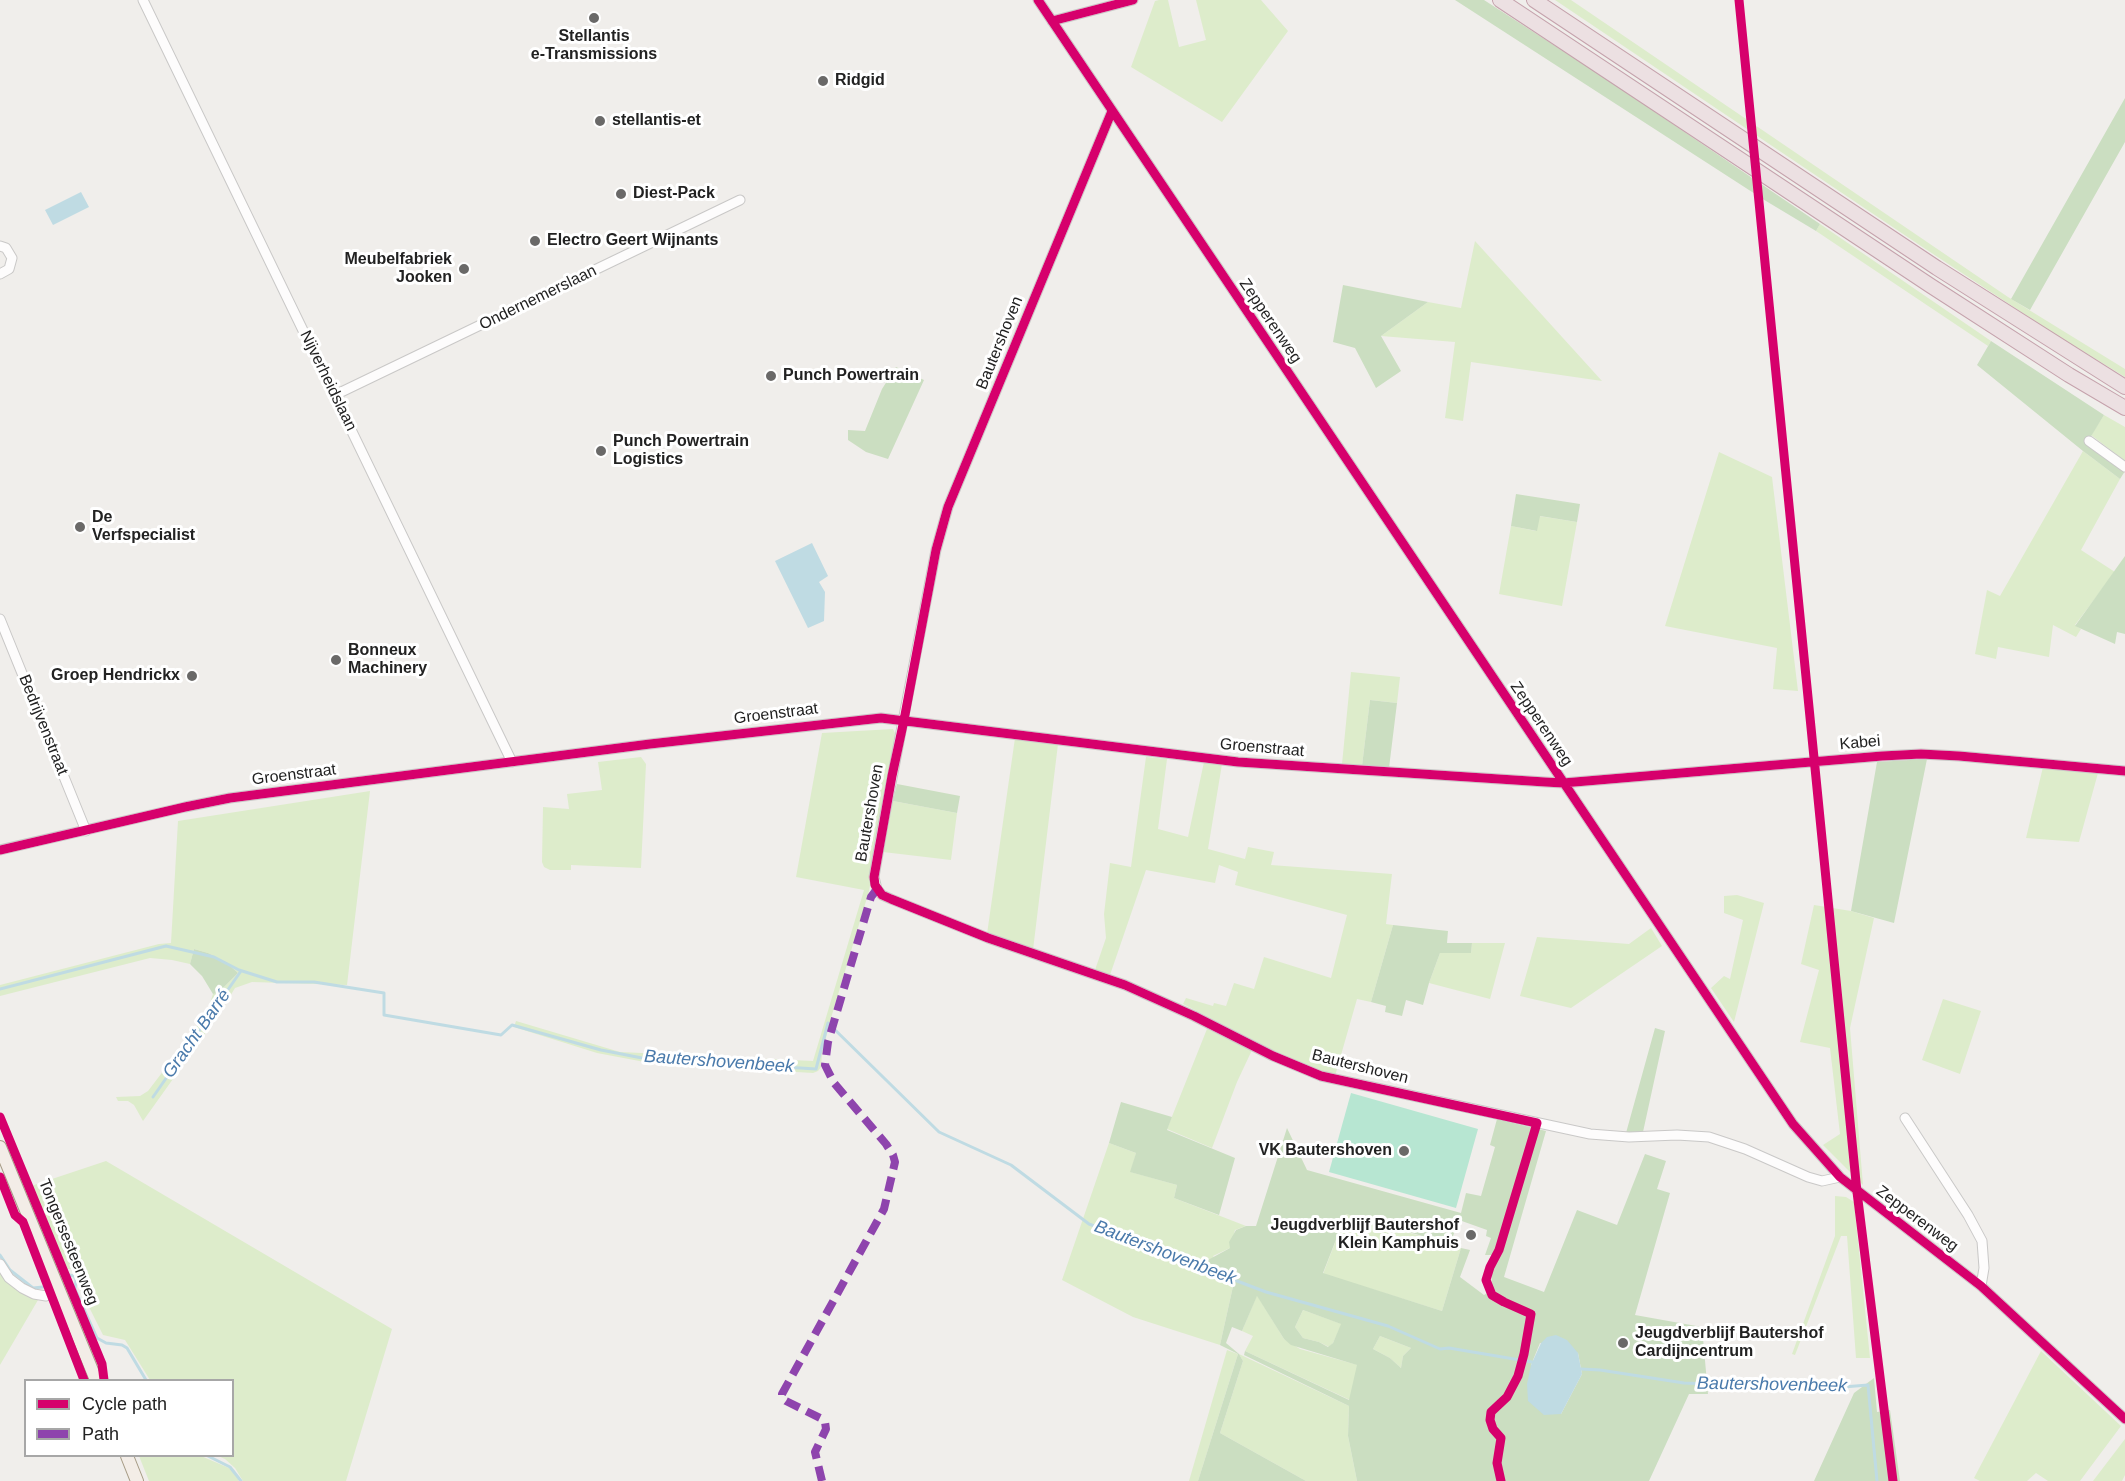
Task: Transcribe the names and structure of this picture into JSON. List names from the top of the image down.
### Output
{
  "streets": {
    "main road": ["Tongersesteenweg"],
    "street": [
      "Ondernemerslaan",
      "Zepperenweg",
      "Bautershoven",
      "Nijverheidslaan",
      "Groenstraat",
      "Bedrijvenstraat",
      "Kabei"
    ]
  },
  "crossings": [
    ["Ondernemerslaan", "Nijverheidslaan"],
    ["Zepperenweg", "Bautershoven"],
    ["Zepperenweg", "Groenstraat"],
    ["Zepperenweg", "Kabei"],
    ["Bautershoven", "Groenstraat"],
    ["Nijverheidslaan", "Groenstraat"],
    ["Groenstraat", "Bedrijvenstraat"],
    ["Groenstraat", "Kabei"]
  ],
  "water": ["Gracht Barré", "Bautershovenbeek"],
  "places": [
    "Stellantis e-Transmissions",
    "Ridgid",
    "stellantis-et",
    "Diest-Pack",
    "Electro Geert Wijnants",
    "Meubelfabriek Jooken",
    "Punch Powertrain",
    "Punch Powertrain Logistics",
    "De Verfspecialist",
    "Bonneux Machinery",
    "Groep Hendrickx",
    "VK Bautershoven",
    "Jeugdverblijf Bautershof Klein Kamphuis",
    "Jeugdverblijf Bautershof Cardijncentrum"
  ],
  "legend": ["Cycle path", "Path"]
}
